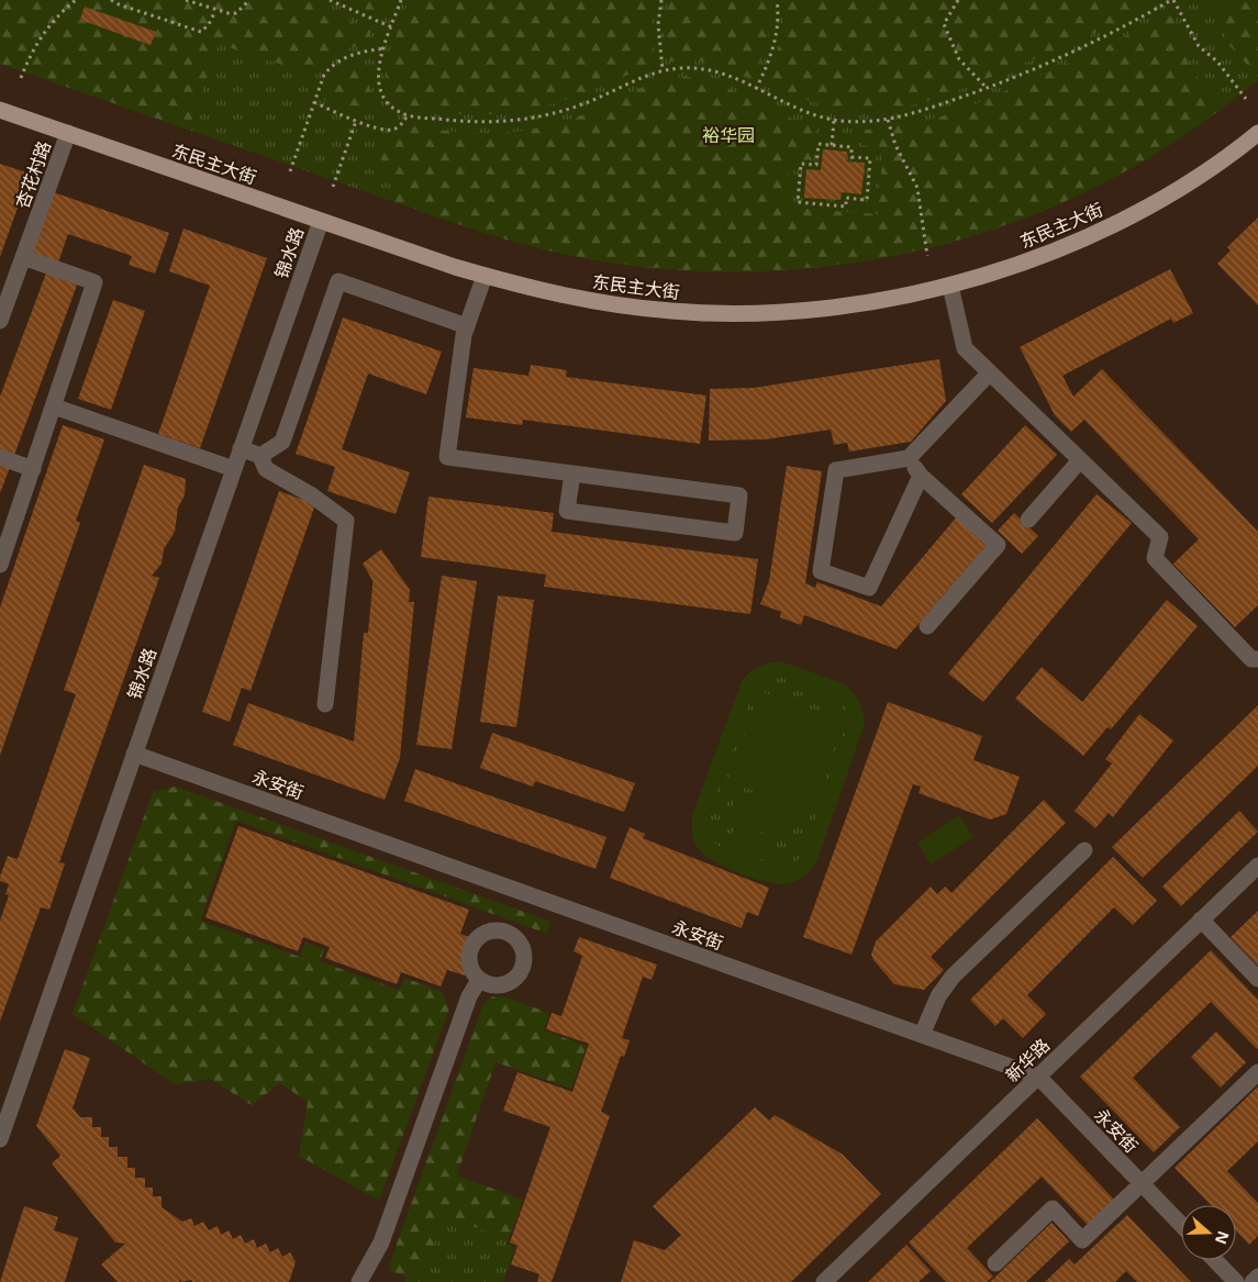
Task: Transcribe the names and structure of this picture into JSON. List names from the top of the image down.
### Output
{
  "streets": {
    "main road": ["东民主大街"],
    "street": [
      "杏花村路",
      "锦水路",
      "永安街",
      "新华路"
    ]
  },
  "crossings": [
    ["东民主大街", "杏花村路"],
    ["东民主大街", "锦水路"],
    ["锦水路", "永安街"],
    ["永安街", "新华路"]
  ],
  "parks": ["裕华园"],
  "north": "right"
}
